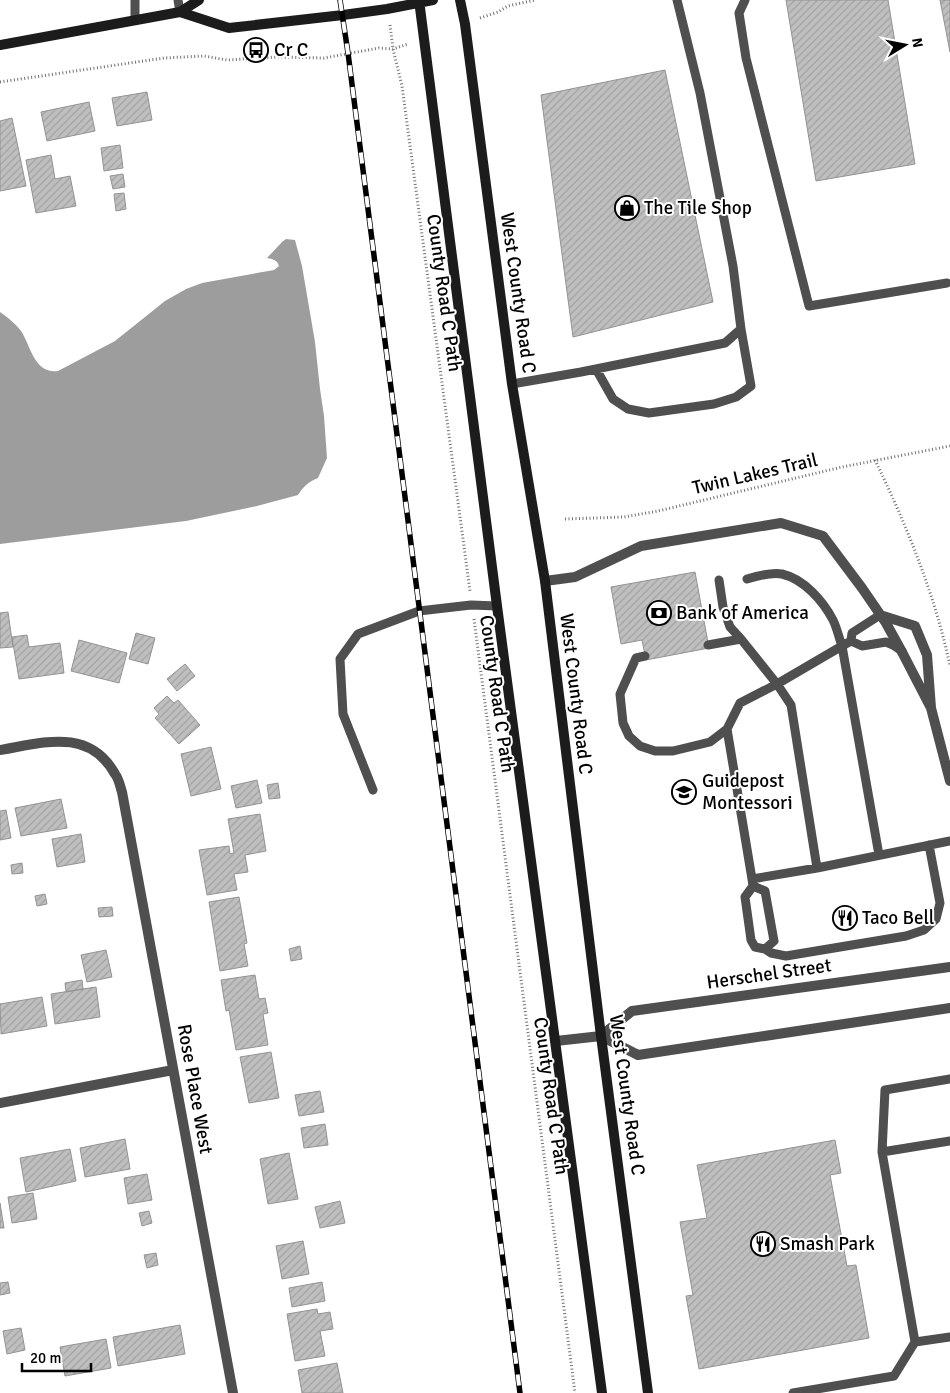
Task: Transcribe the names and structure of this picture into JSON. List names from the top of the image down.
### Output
{
  "streets": {
    "main road": ["West County Road C"],
    "street": ["Herschel Street", "Rose Place West"],
    "path": ["County Road C Path", "Twin Lakes Trail"]
  },
  "crossings": [
    ["West County Road C", "Herschel Street"]
  ],
  "places": {
    "bus stop": ["Cr C"],
    "shop": ["The Tile Shop"],
    "bank": ["Bank of America"],
    "school or university": ["Guidepost Montessori"],
    "restaurant": ["Taco Bell", "Smash Park"]
  },
  "scale_bar": "20 m",
  "north": "right"
}
